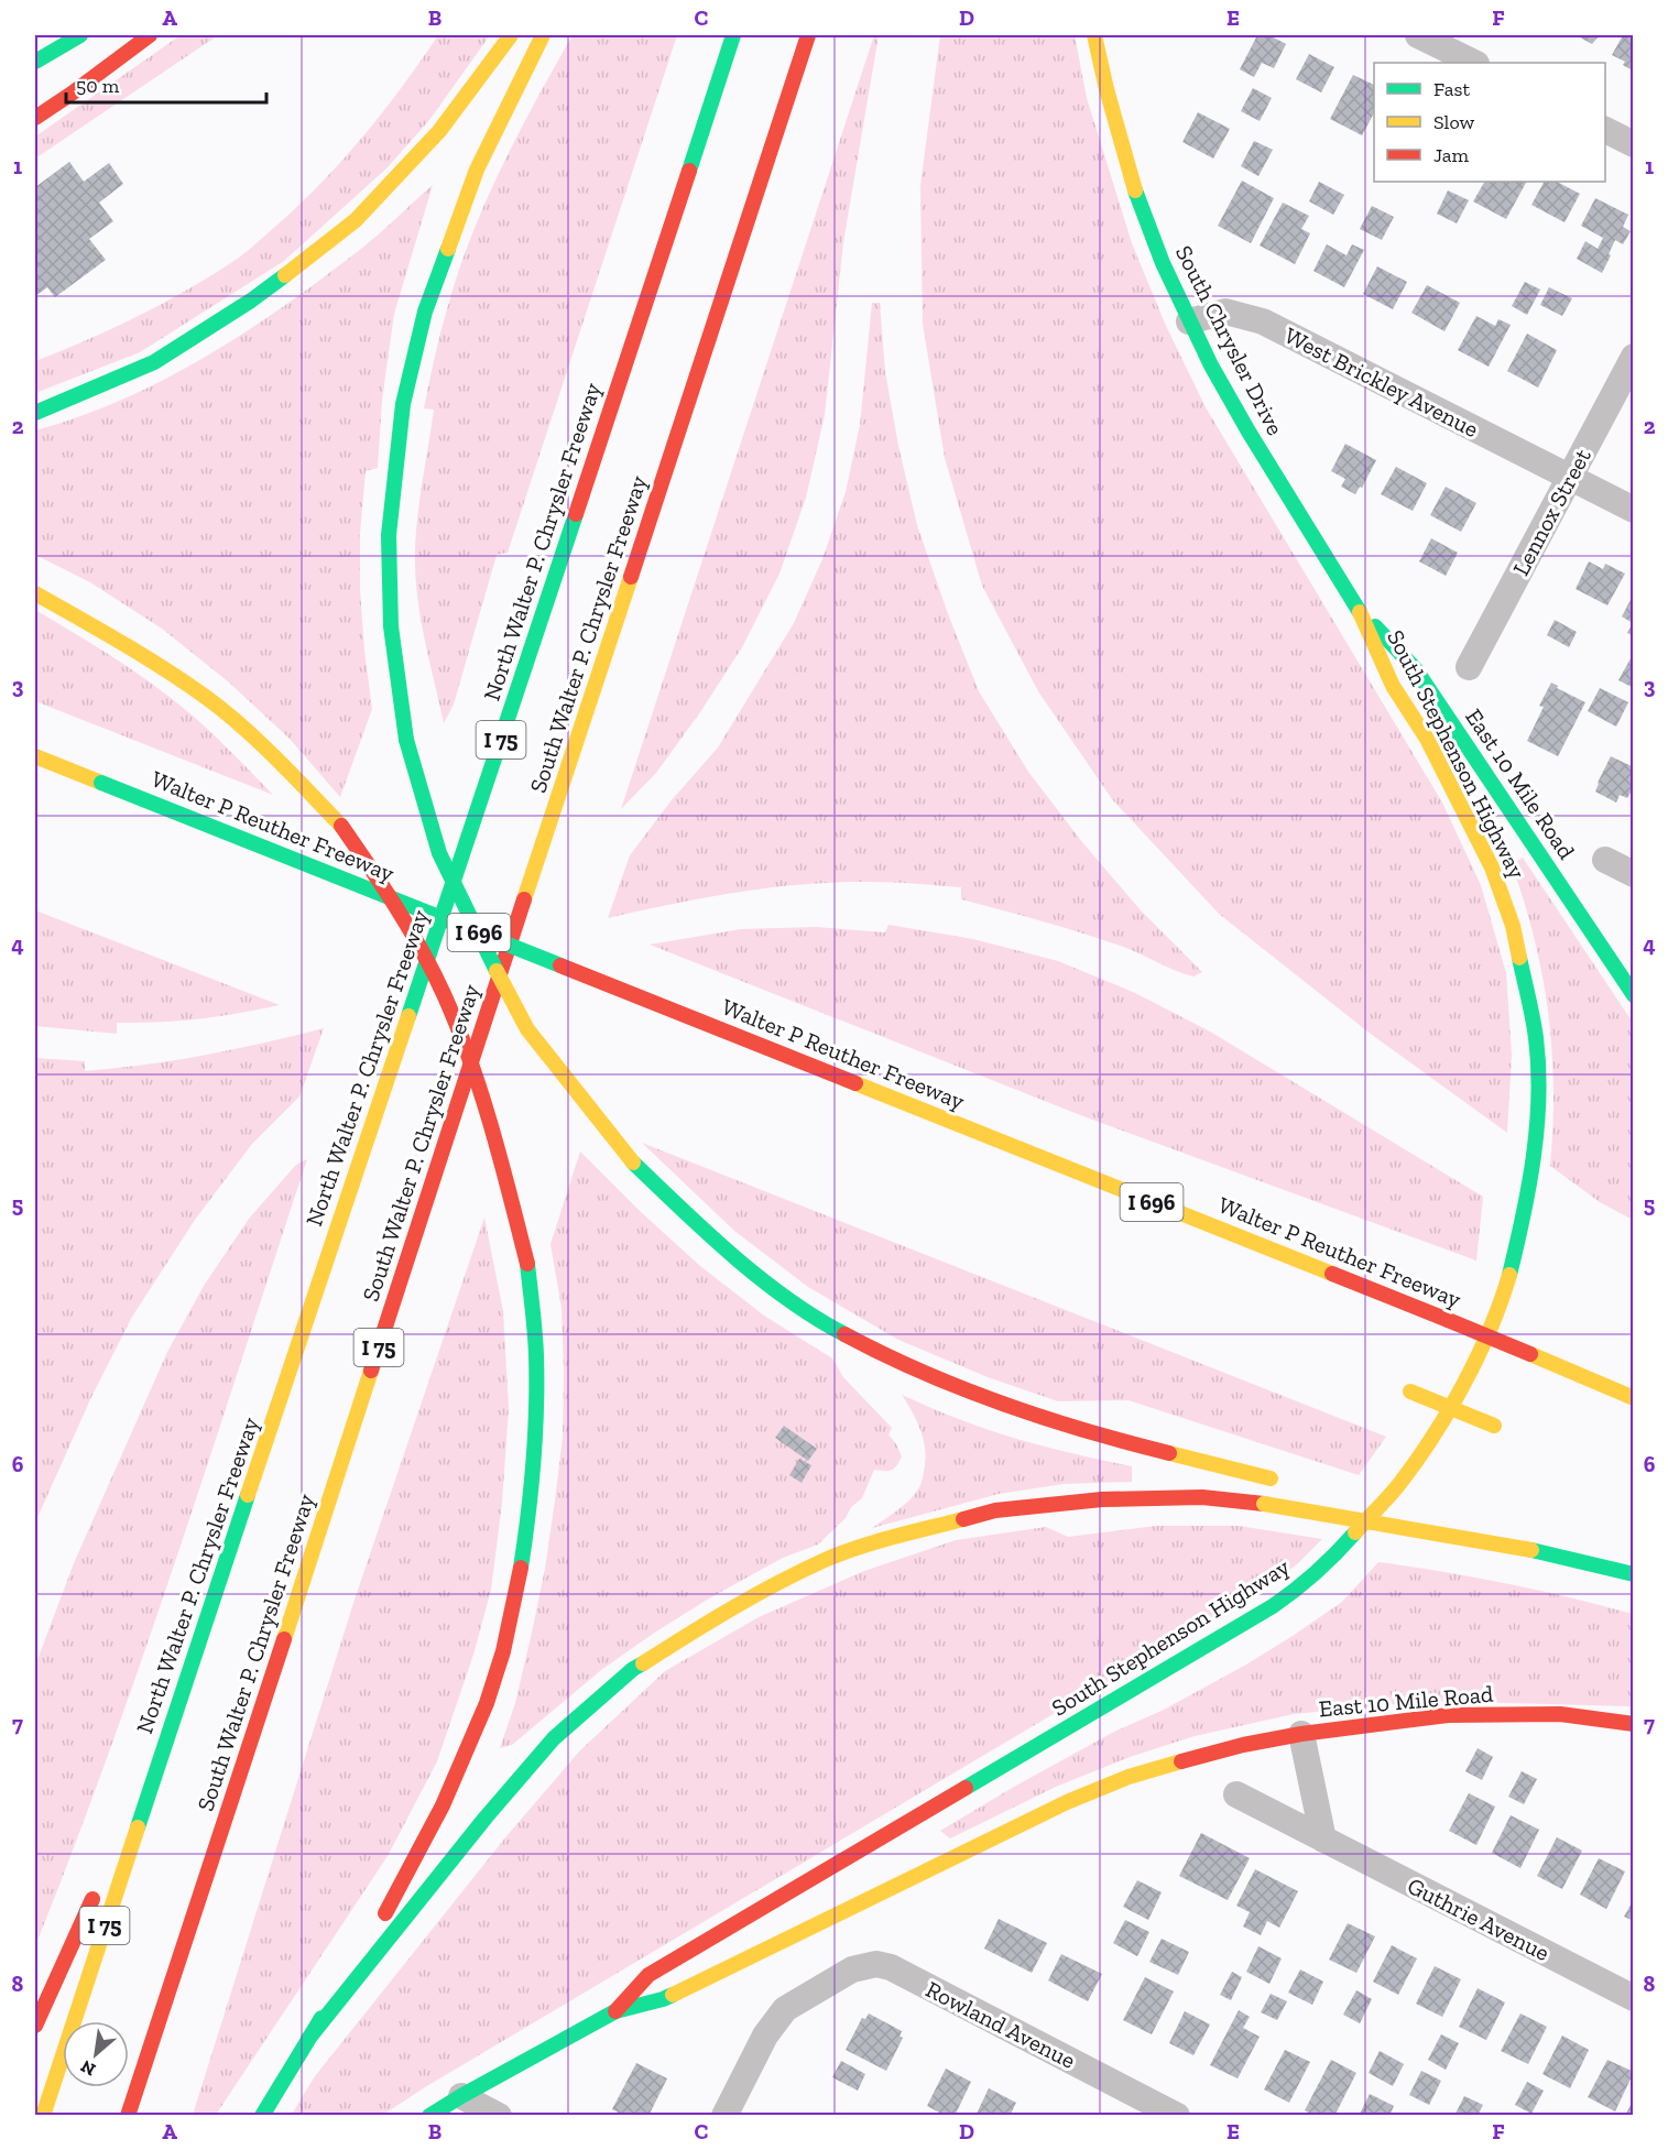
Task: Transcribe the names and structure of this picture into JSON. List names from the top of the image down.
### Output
{
  "streets": {
    "main road": [
      "South Chrysler Drive",
      "North Walter P. Chrysler Freeway",
      "South Walter P. Chrysler Freeway",
      "I 75",
      "South Stephenson Highway",
      "East 10 Mile Road",
      "Walter P Reuther Freeway",
      "I 696"
    ],
    "street": [
      "West Brickley Avenue",
      "Lennox Street",
      "Guthrie Avenue",
      "Rowland Avenue"
    ]
  },
  "crossings": [
    ["South Chrysler Drive", "West Brickley Avenue"],
    ["South Chrysler Drive", "South Stephenson Highway"],
    ["South Chrysler Drive", "East 10 Mile Road"],
    ["West Brickley Avenue", "Lennox Street"],
    ["South Stephenson Highway", "East 10 Mile Road"]
  ],
  "legend": ["Fast", "Slow", "Jam"],
  "scale_bar": "50 m",
  "north": "bottom left",
  "grid": {
    "columns": [
      "A",
      "B",
      "C",
      "D",
      "E",
      "F"
    ],
    "rows": [
      "1",
      "2",
      "3",
      "4",
      "5",
      "6",
      "7",
      "8"
    ]
  }
}
